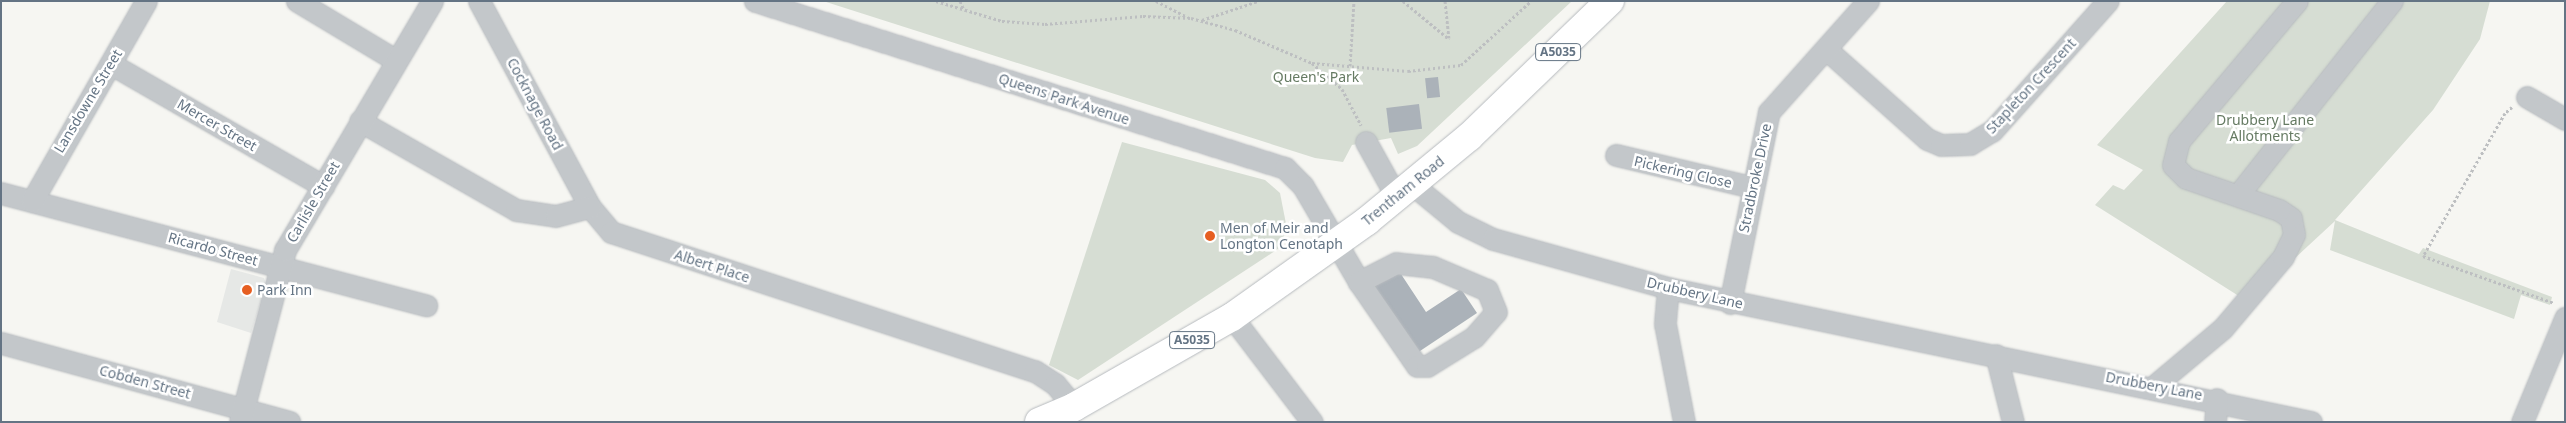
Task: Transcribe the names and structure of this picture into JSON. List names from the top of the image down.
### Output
{
  "streets": {
    "main road": ["A5035", "Trentham Road"],
    "street": [
      "Stapleton Crescent",
      "Queens Park Avenue",
      "Lansdowne Street",
      "Cocknage Road",
      "Mercer Street",
      "Pickering Close",
      "Stradbroke Drive",
      "Carlisle Street",
      "Ricardo Street",
      "Albert Place",
      "Drubbery Lane",
      "Cobden Street"
    ]
  },
  "crossings": [
    ["Stapleton Crescent", "Stradbroke Drive"],
    ["Queens Park Avenue", "Trentham Road"],
    ["Lansdowne Street", "Mercer Street"],
    ["Lansdowne Street", "Ricardo Street"],
    ["Cocknage Road", "Albert Place"],
    ["Mercer Street", "Carlisle Street"],
    ["Pickering Close", "Stradbroke Drive"],
    ["Stradbroke Drive", "Drubbery Lane"],
    ["Trentham Road", "Albert Place"],
    ["Trentham Road", "Drubbery Lane"],
    ["Carlisle Street", "Ricardo Street"],
    ["Carlisle Street", "Cobden Street"]
  ],
  "parks": ["Queen's Park", "Drubbery Lane Allotments"],
  "places": ["Men of Meir and Longton Cenotaph", "Park Inn"]
}
